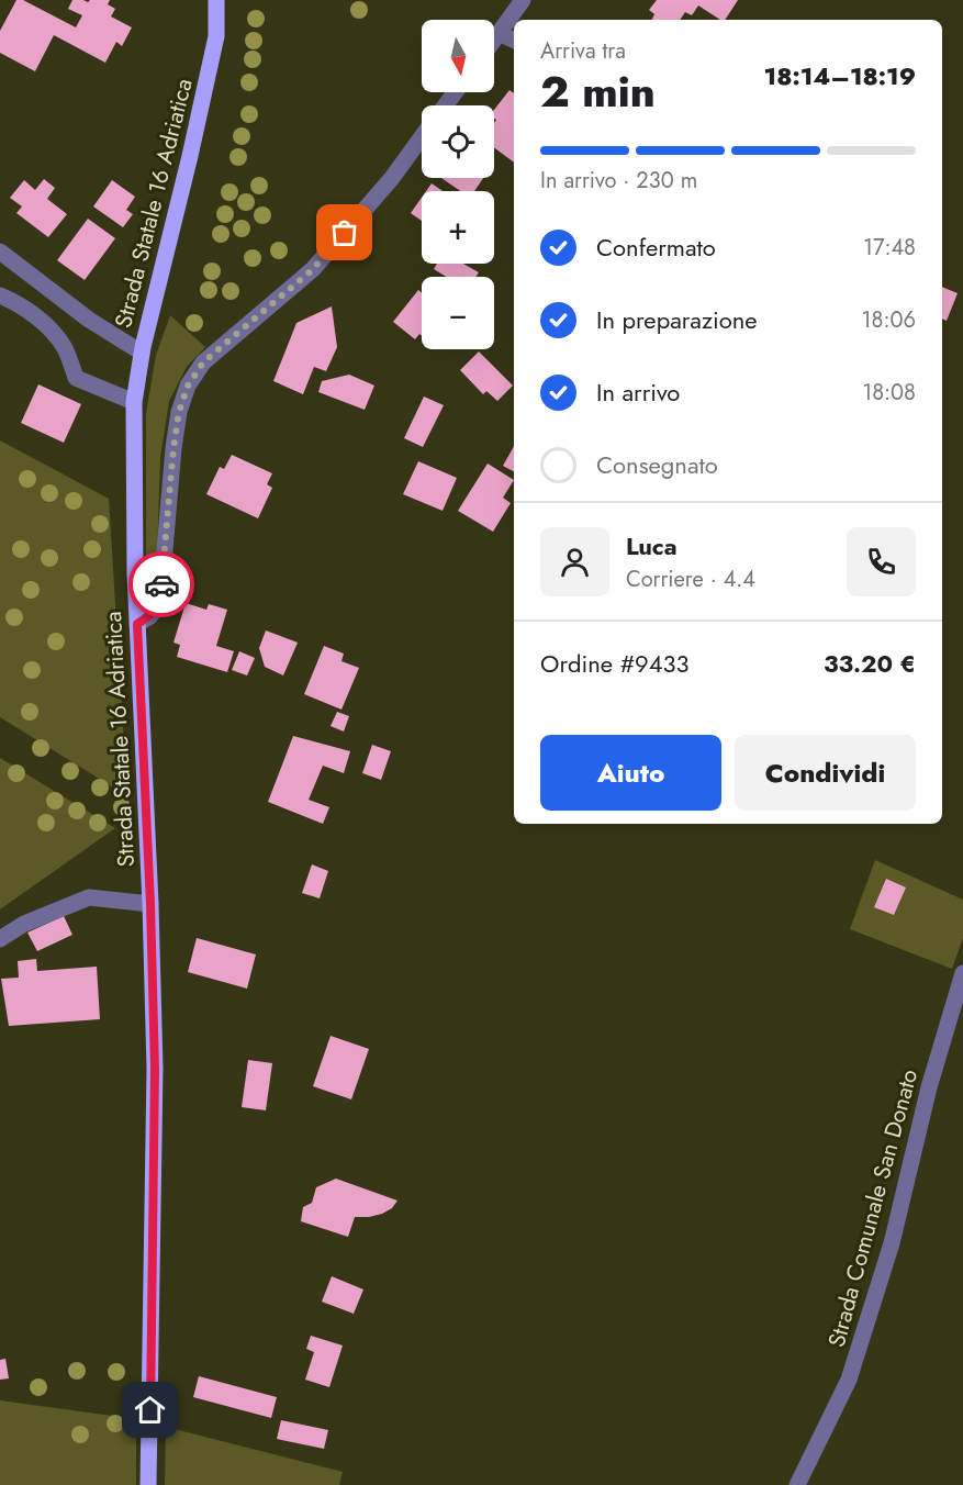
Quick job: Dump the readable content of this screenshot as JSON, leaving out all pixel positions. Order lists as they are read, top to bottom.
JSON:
{
  "streets": {
    "main road": ["Strada Statale 16 Adriatica"],
    "street": ["Strada Comunale San Donato"]
  },
  "north": "bottom",
  "page": {
    "map_buttons": ["+", "−"],
    "heading": ["2 min", "Arriva tra", "18:14–18:19"],
    "panel": [
      "Luca",
      "Corriere · 4.4",
      "Ordine #9433",
      "33.20 €"
    ],
    "bar": "In arrivo · 230 m",
    "list": [
      ["Confermato", "17:48"],
      ["In preparazione", "18:06"],
      ["In arrivo", "18:08"],
      "Consegnato"
    ],
    "buttons": ["Aiuto", "Condividi"]
  }
}
